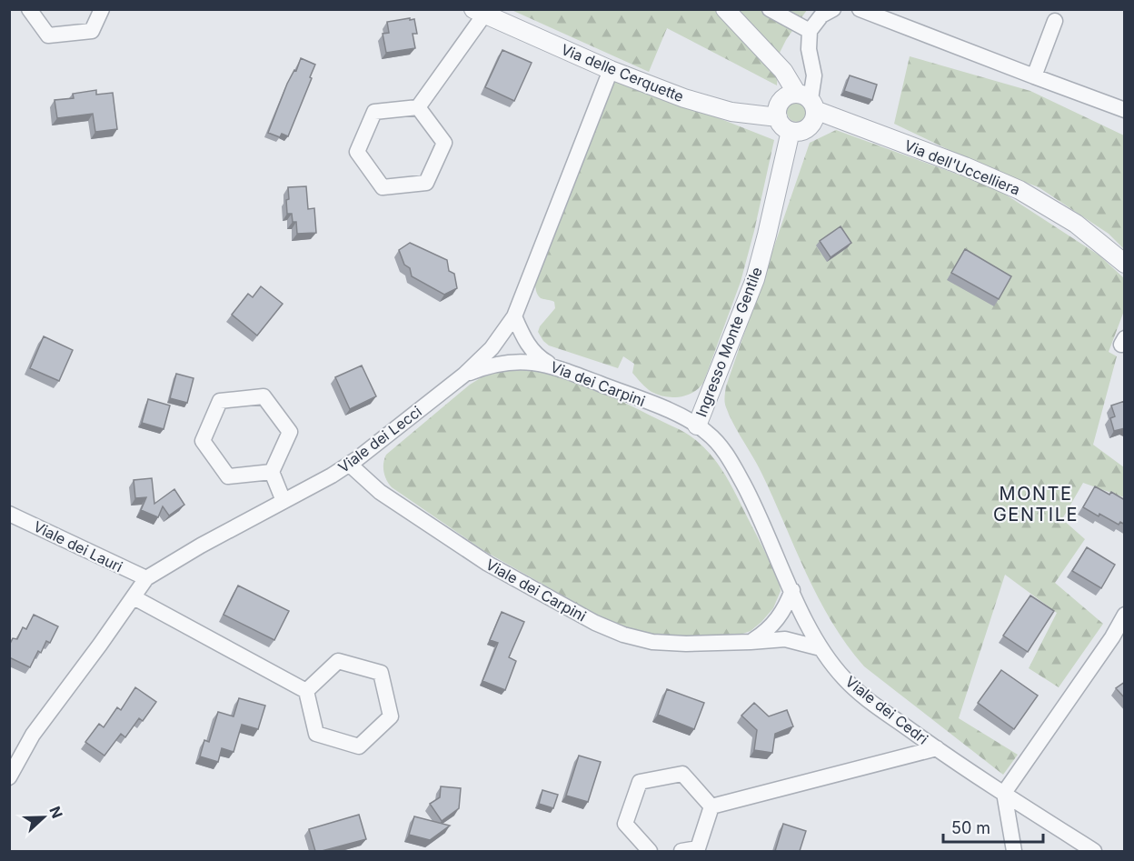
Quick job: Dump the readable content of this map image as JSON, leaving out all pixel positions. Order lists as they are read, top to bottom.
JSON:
{
  "streets": {
    "street": [
      "Via delle Cerquette",
      "Via dell'Uccelliera",
      "Ingresso Monte Gentile",
      "Via dei Carpini",
      "Viale dei Lecci",
      "Viale dei Lauri",
      "Viale dei Carpini",
      "Viale dei Cedri"
    ]
  },
  "crossings": [
    ["Via delle Cerquette", "Via dell'Uccelliera"],
    ["Via delle Cerquette", "Ingresso Monte Gentile"],
    ["Via delle Cerquette", "Viale dei Lecci"],
    ["Via dell'Uccelliera", "Ingresso Monte Gentile"],
    ["Ingresso Monte Gentile", "Via dei Carpini"],
    ["Ingresso Monte Gentile", "Viale dei Cedri"],
    ["Via dei Carpini", "Viale dei Lecci"],
    ["Via dei Carpini", "Viale dei Cedri"],
    ["Viale dei Lecci", "Viale dei Lauri"],
    ["Viale dei Lecci", "Viale dei Carpini"],
    ["Viale dei Carpini", "Viale dei Cedri"]
  ],
  "districts": ["MONTE GENTILE"],
  "scale_bar": "50 m",
  "north": "right"
}
